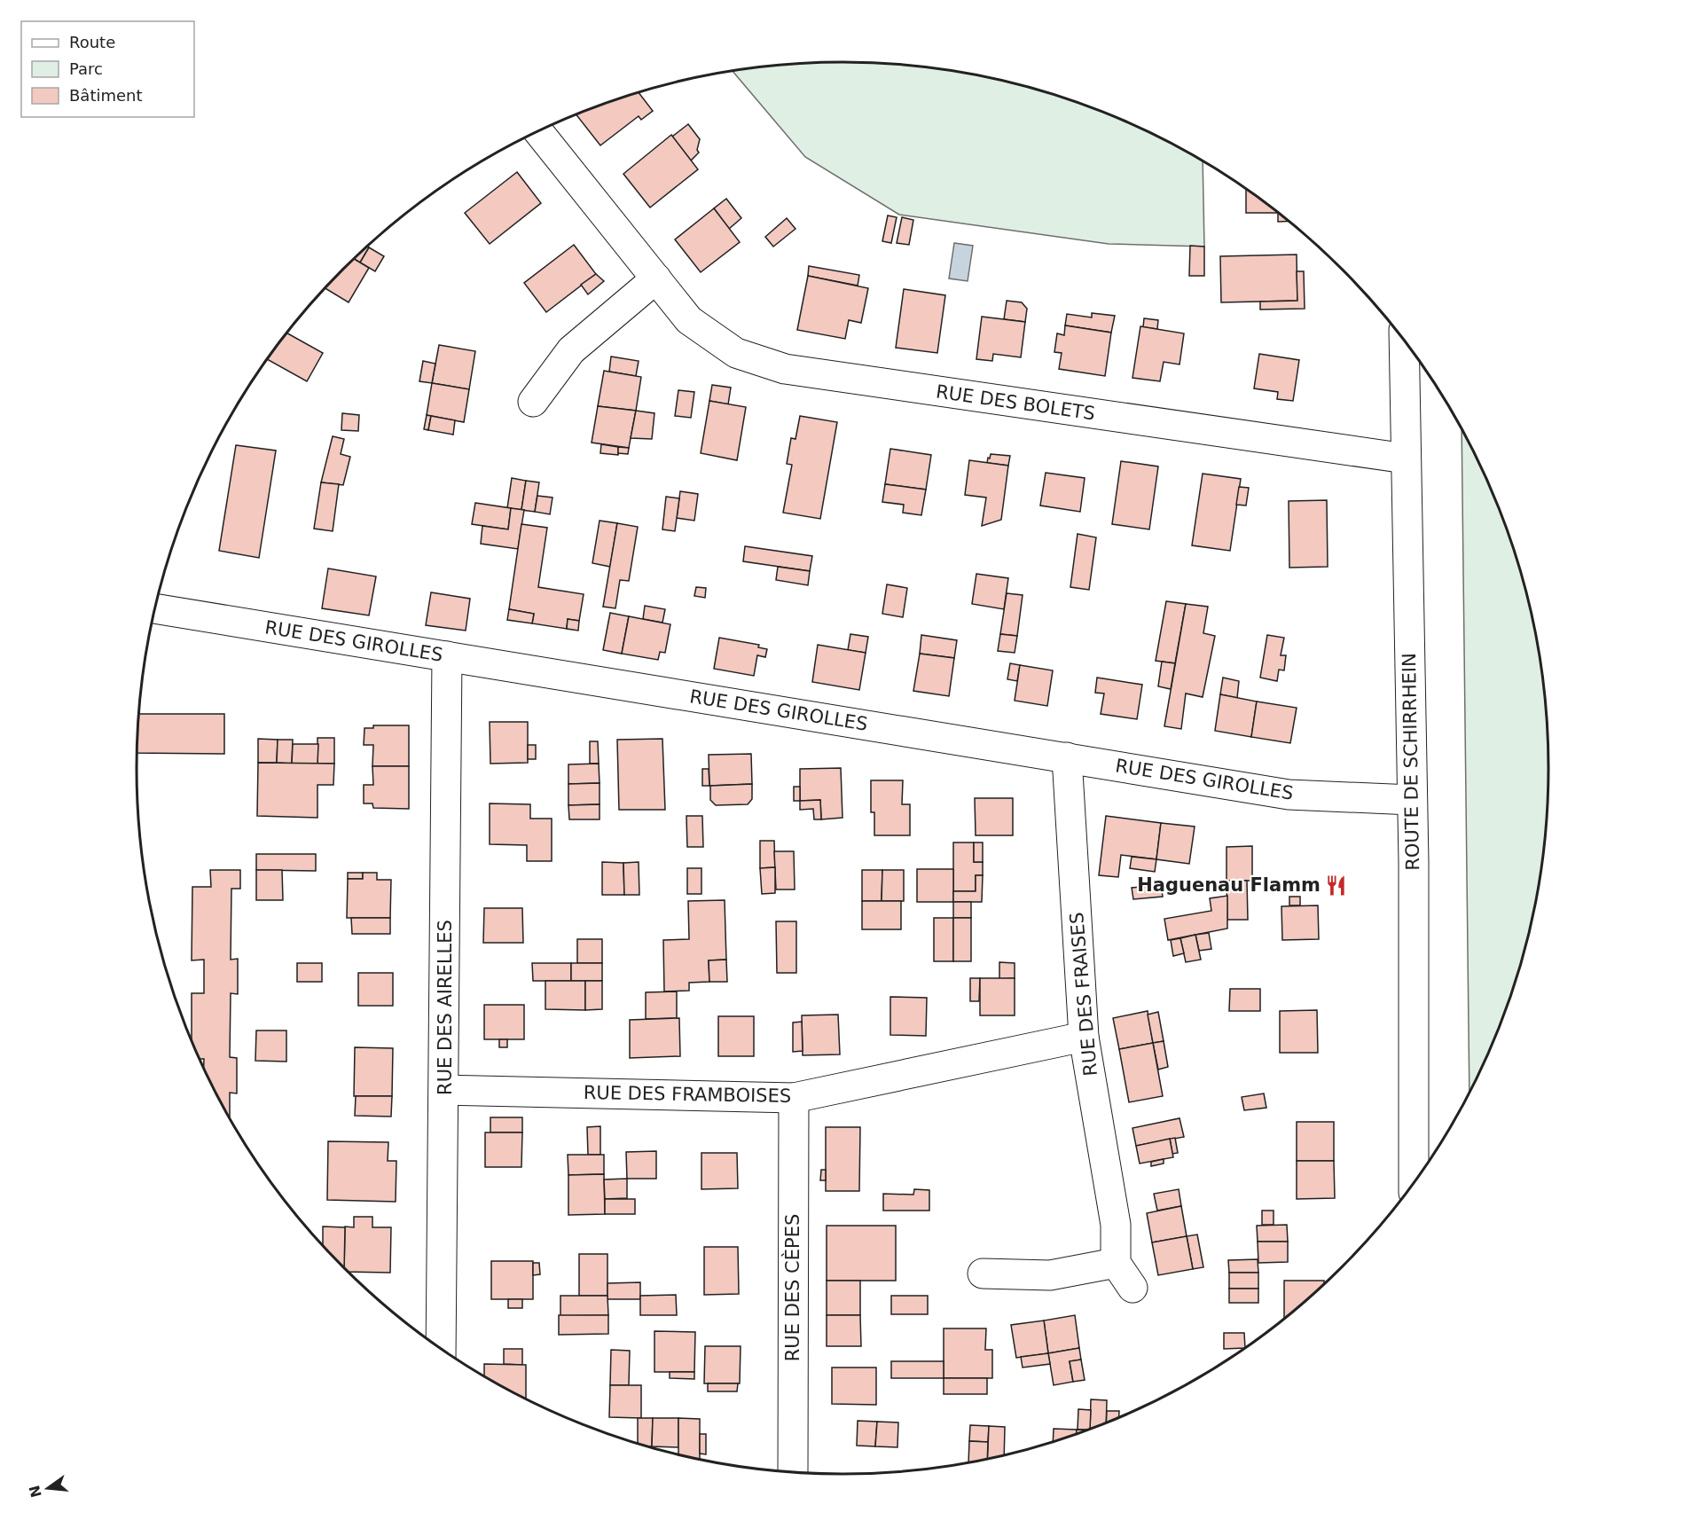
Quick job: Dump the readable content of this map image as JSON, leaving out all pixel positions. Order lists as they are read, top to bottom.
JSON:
{
  "streets": {
    "street": [
      "RUE DES BOLETS",
      "RUE DES GIROLLES",
      "ROUTE DE SCHIRRHEIN",
      "RUE DES FRAISES",
      "RUE DES AIRELLES",
      "RUE DES FRAMBOISES",
      "RUE DES CÈPES"
    ]
  },
  "crossings": [
    ["RUE DES BOLETS", "ROUTE DE SCHIRRHEIN"],
    ["RUE DES GIROLLES", "ROUTE DE SCHIRRHEIN"],
    ["RUE DES GIROLLES", "RUE DES FRAISES"],
    ["RUE DES GIROLLES", "RUE DES AIRELLES"],
    ["RUE DES FRAISES", "RUE DES FRAMBOISES"],
    ["RUE DES AIRELLES", "RUE DES FRAMBOISES"],
    ["RUE DES FRAMBOISES", "RUE DES CÈPES"]
  ],
  "places": {
    "restaurant": ["Haguenau Flamm"]
  },
  "legend": ["Route", "Parc", "Bâtiment"],
  "north": "left"
}
